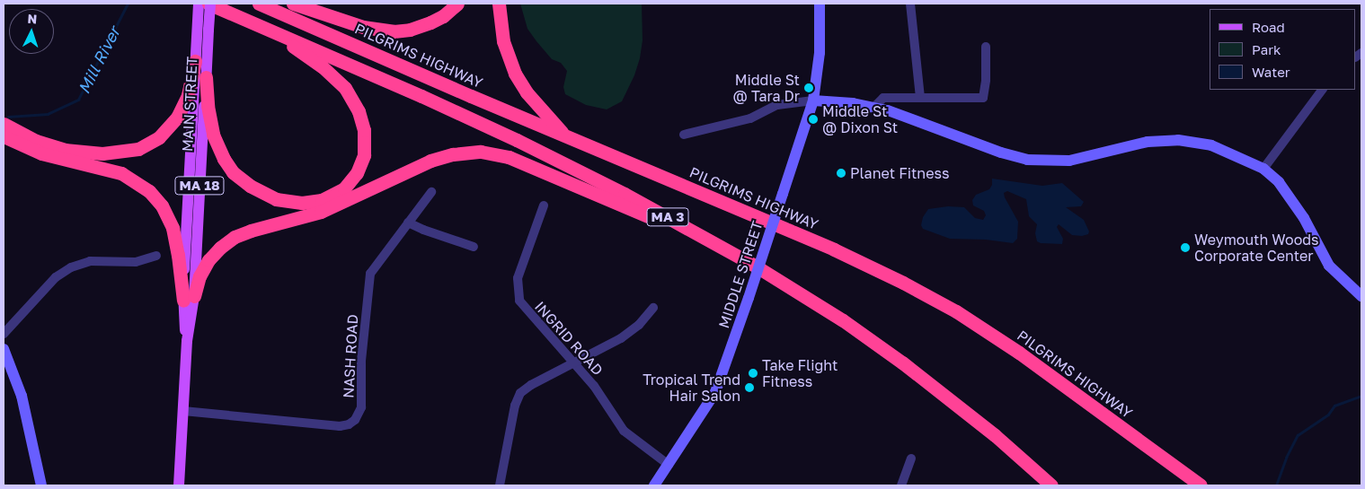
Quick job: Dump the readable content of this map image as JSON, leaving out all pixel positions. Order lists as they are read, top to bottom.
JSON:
{
  "streets": {
    "highway": ["PILGRIMS HIGHWAY", "MA 3"],
    "main road": ["MAIN STREET", "MA 18"],
    "street": ["MIDDLE STREET", "INGRID ROAD", "NASH ROAD"]
  },
  "crossings": [
    ["MAIN STREET", "MA 3"],
    ["MAIN STREET", "NASH ROAD"],
    ["MIDDLE STREET", "INGRID ROAD"]
  ],
  "water": ["Mill River"],
  "places": [
    "Middle St @ Tara Dr",
    "Middle St @ Dixon St",
    "Planet Fitness",
    "Weymouth Woods Corporate Center",
    "Take Flight Fitness",
    "Tropical Trend Hair Salon"
  ],
  "legend": ["Road", "Park", "Water"],
  "north": "top"
}
